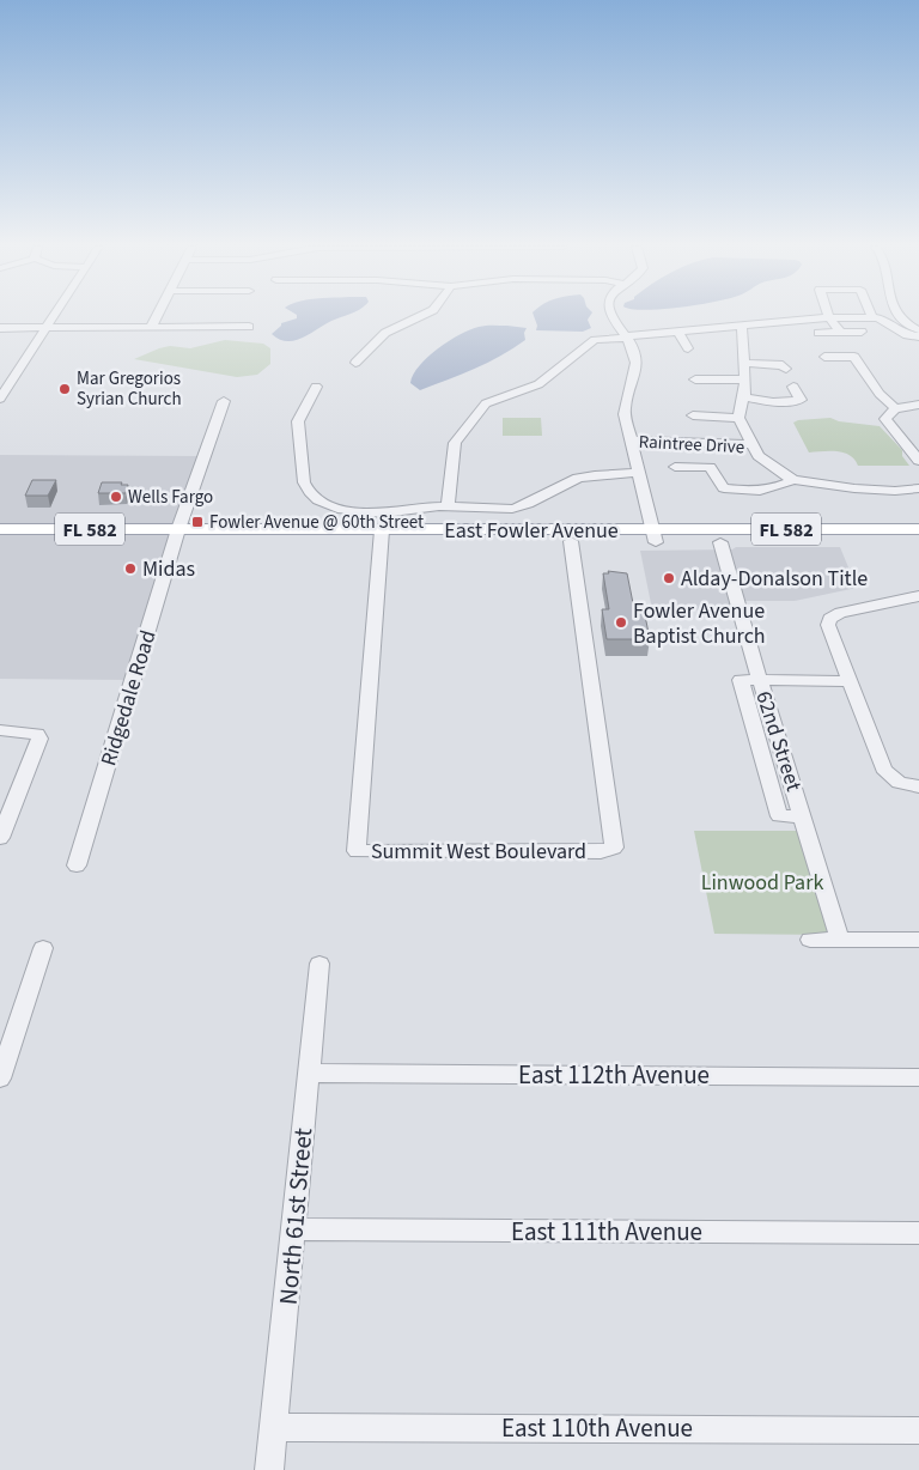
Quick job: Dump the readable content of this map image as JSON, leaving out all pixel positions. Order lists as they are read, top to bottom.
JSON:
{
  "streets": {
    "main road": ["FL 582", "East Fowler Avenue"],
    "street": [
      "Raintree Drive",
      "Ridgedale Road",
      "62nd Street",
      "Summit West Boulevard",
      "East 112th Avenue",
      "North 61st Street",
      "East 111th Avenue",
      "East 110th Avenue"
    ]
  },
  "crossings": [
    ["East Fowler Avenue", "Ridgedale Road"],
    ["East Fowler Avenue", "62nd Street"],
    ["East Fowler Avenue", "Summit West Boulevard"],
    ["East 112th Avenue", "North 61st Street"],
    ["North 61st Street", "East 111th Avenue"],
    ["North 61st Street", "East 110th Avenue"]
  ],
  "parks": ["Linwood Park"],
  "places": {
    "other": [
      "Mar Gregorios Syrian Church",
      "Wells Fargo",
      "Midas",
      "Alday-Donalson Title",
      "Fowler Avenue Baptist Church"
    ],
    "transit": ["Fowler Avenue @ 60th Street"]
  }
}
